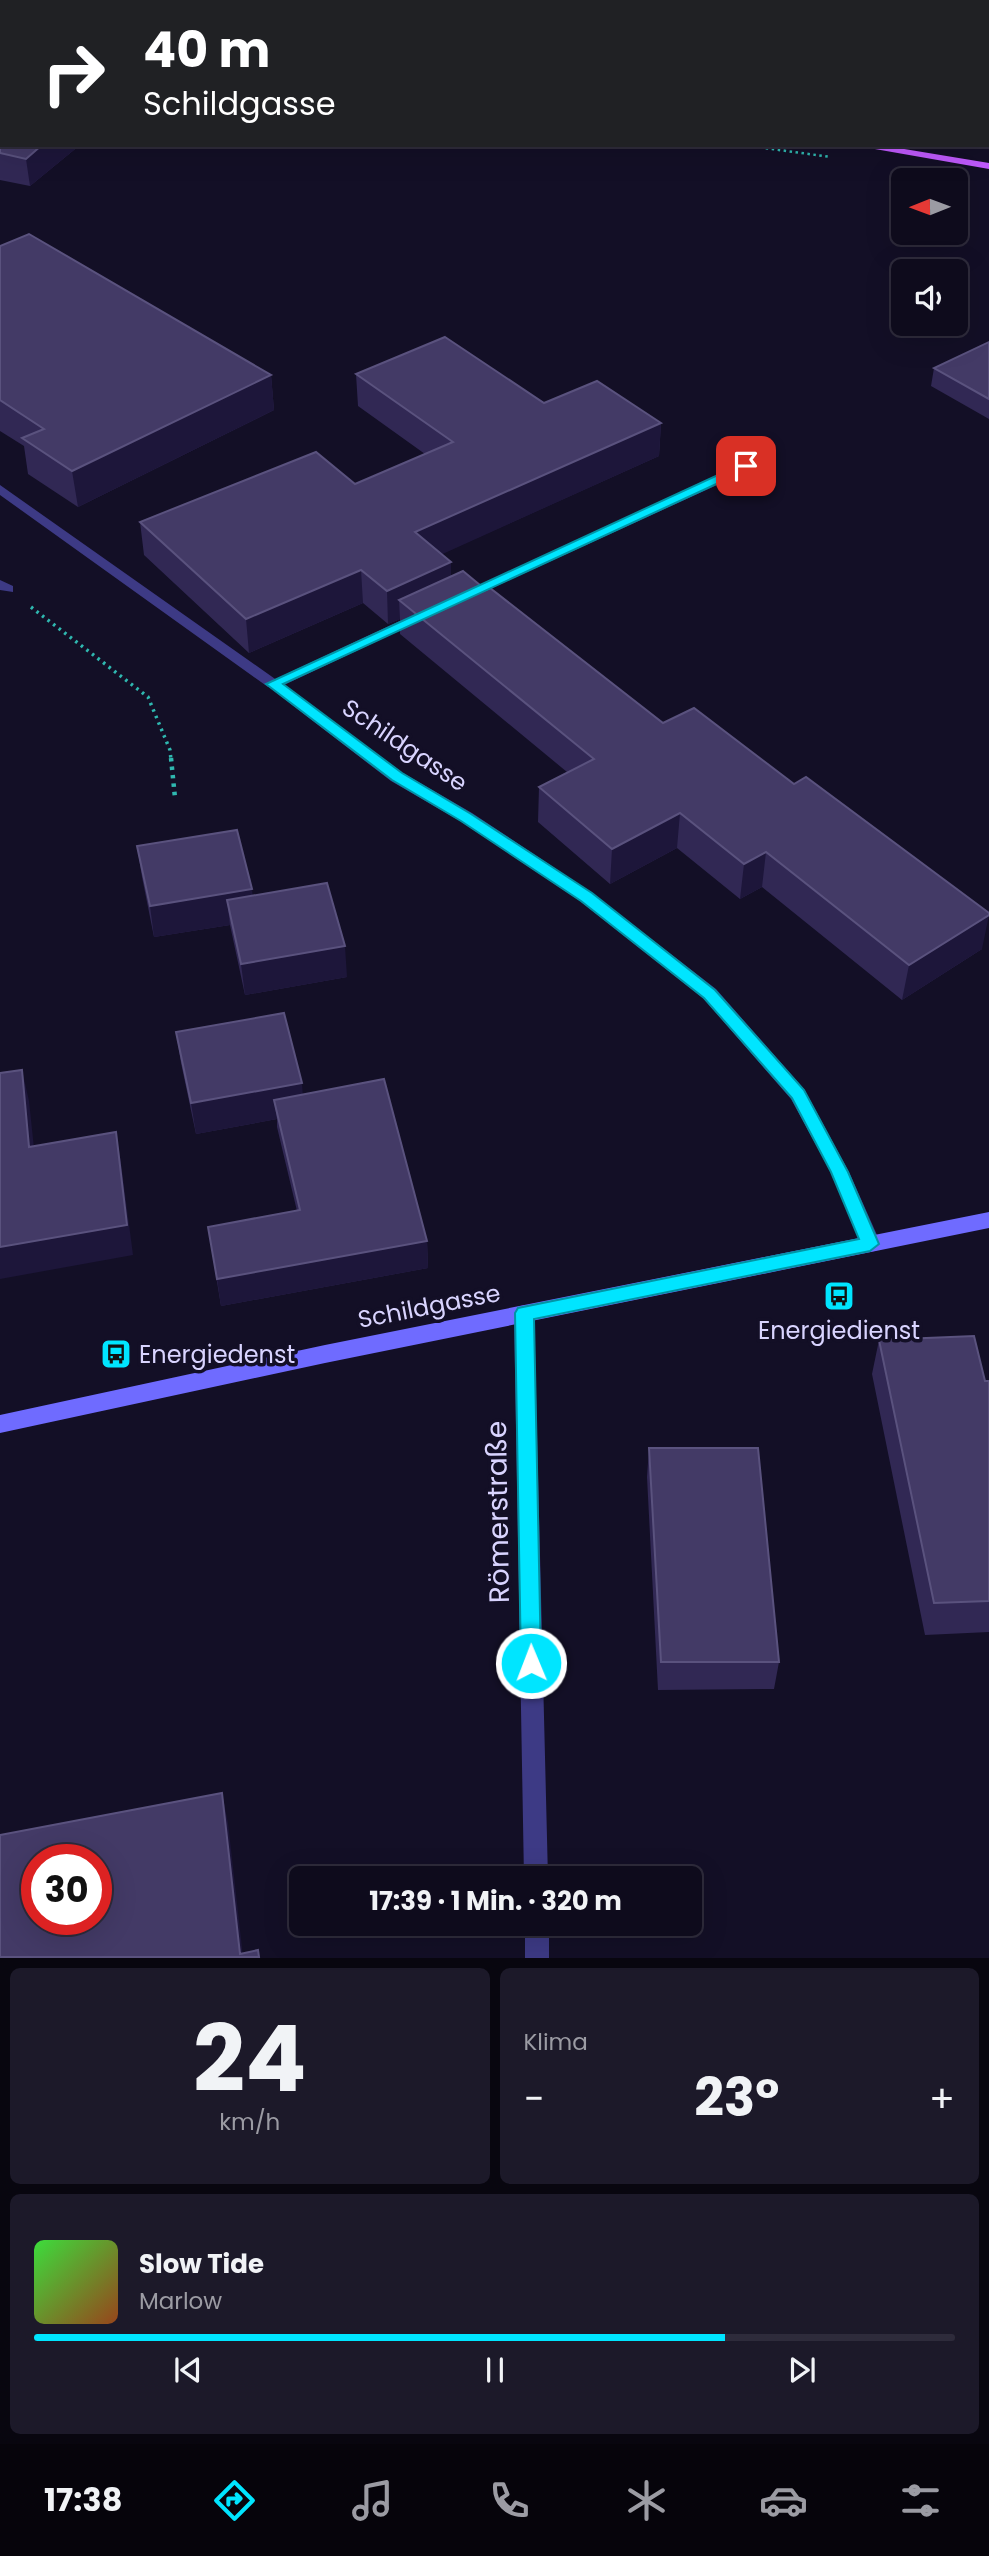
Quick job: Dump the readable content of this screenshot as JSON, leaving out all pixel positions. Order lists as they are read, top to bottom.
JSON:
{
  "streets": {
    "street": ["Schildgasse", "Römerstraße"]
  },
  "crossings": [
    ["Schildgasse", "Römerstraße"]
  ],
  "places": {
    "bus stop": ["Energiedienst", "Energiedenst"]
  },
  "north": "left",
  "page": {
    "turn": ["40 m", "Schildgasse"],
    "limit": "30",
    "trip": "17:39 · 1 Min. · 320 m",
    "tile": [
      ["24", "km/h"],
      "Klima"
    ],
    "heat": ["−", "23°", "+"],
    "song": ["Slow Tide", "Marlow"],
    "tabs": "17:38"
  }
}
